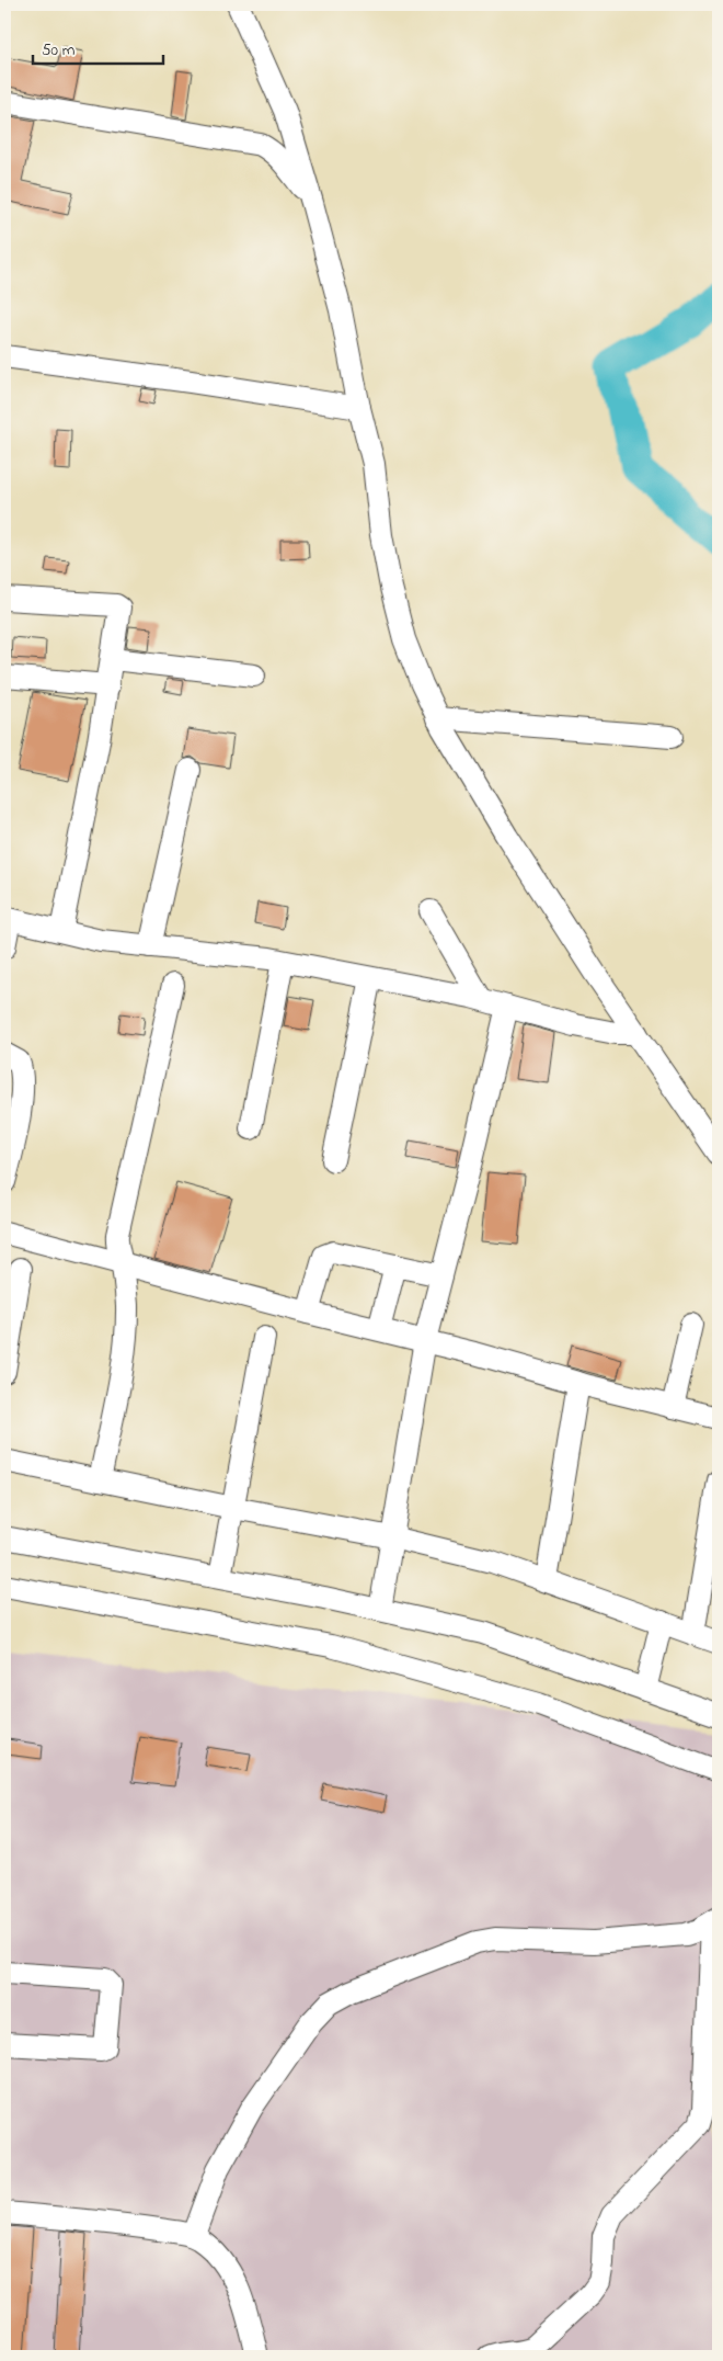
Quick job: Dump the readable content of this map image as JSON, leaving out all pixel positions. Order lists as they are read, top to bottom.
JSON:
{
  "scale_bar": "50 m"
}
